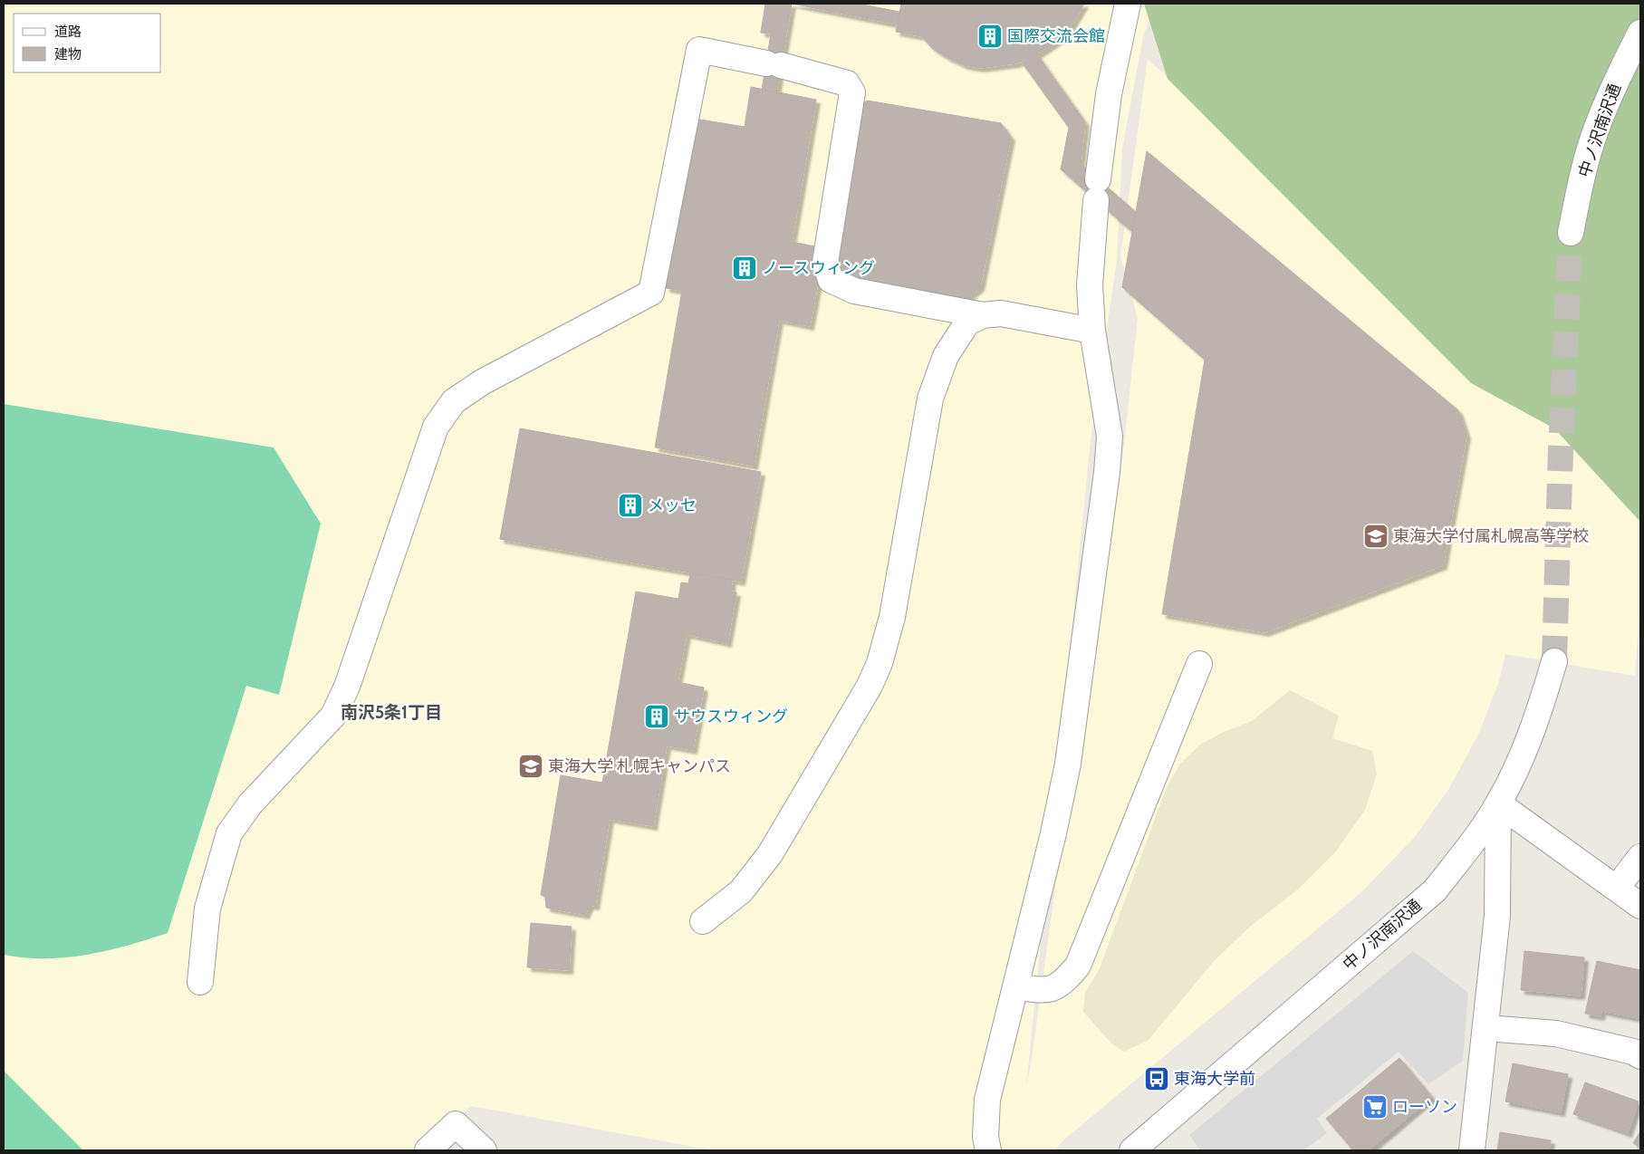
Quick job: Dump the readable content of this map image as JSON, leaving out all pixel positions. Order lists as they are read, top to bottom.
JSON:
{
  "streets": {
    "street": ["中ノ沢南沢通"]
  },
  "districts": ["南沢5条1丁目"],
  "places": {
    "building": [
      "国際交流会館",
      "ノースウィング",
      "メッセ",
      "サウスウィング"
    ],
    "school or university": ["東海大学付属札幌高等学校", "東海大学 札幌キャンパス"],
    "bus stop": ["東海大学前"],
    "supermarket": ["ローソン"]
  },
  "legend": ["道路", "建物"]
}
